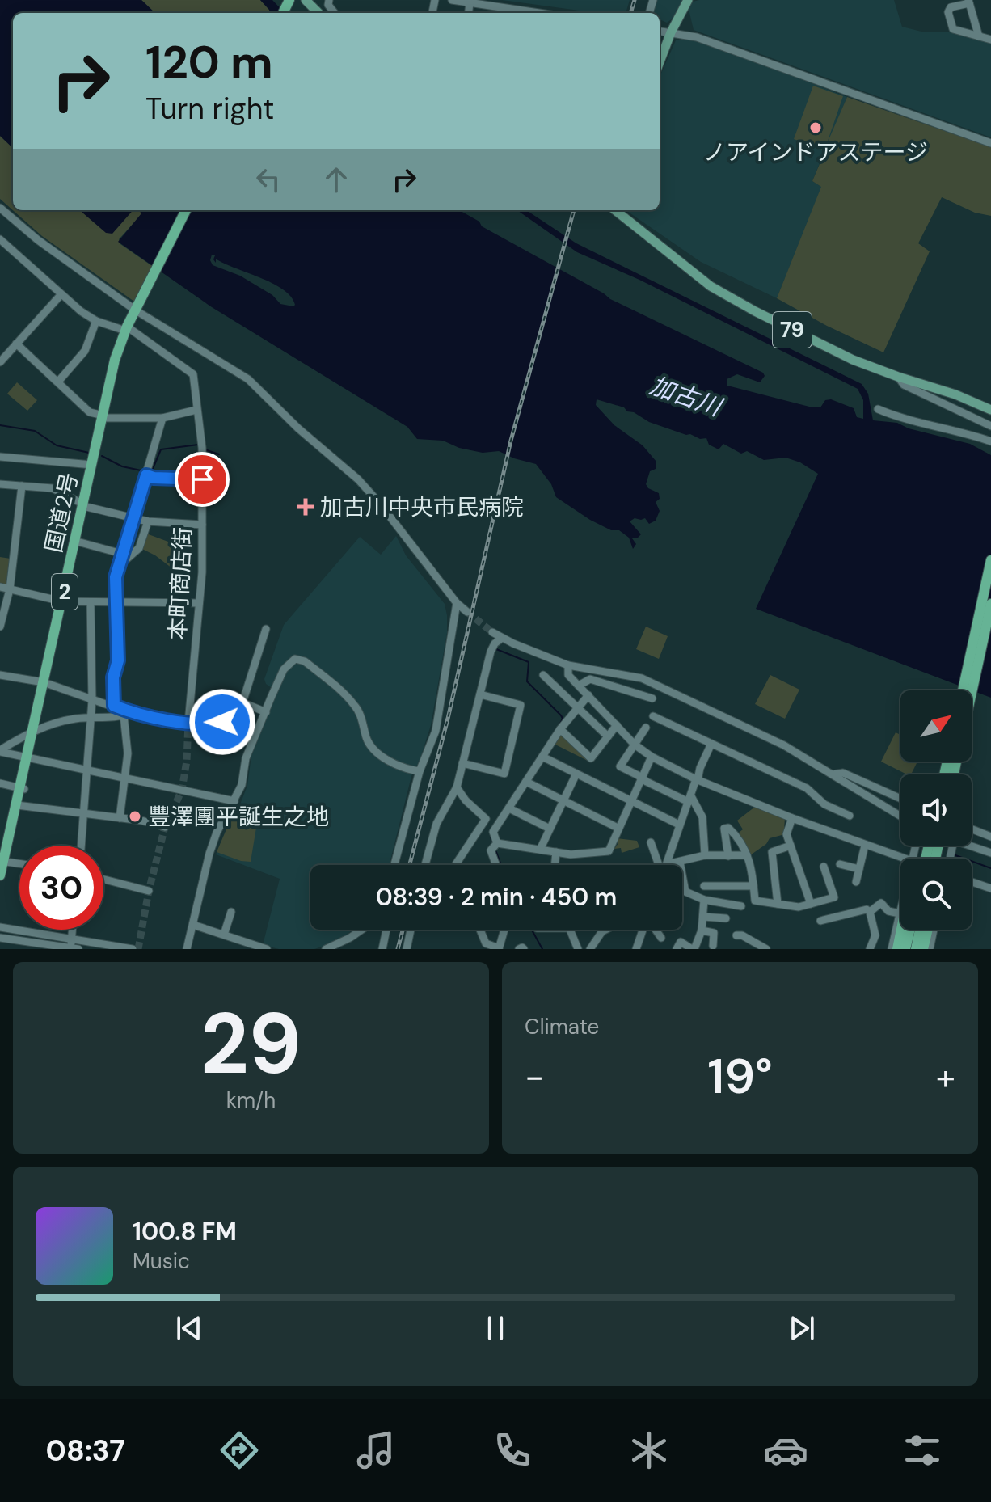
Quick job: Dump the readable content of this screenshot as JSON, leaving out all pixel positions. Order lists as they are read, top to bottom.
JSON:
{
  "streets": {
    "highway": ["国道2号", "2"],
    "main road": ["79"],
    "street": ["本町商店街"]
  },
  "crossings": [
    ["国道2号", "本町商店街"]
  ],
  "water": ["加古川"],
  "places": {
    "other": ["ノアインドアステージ", "豐澤團平誕生之地"],
    "health": ["加古川中央市民病院"]
  },
  "north": "top right",
  "page": {
    "turn": ["120 m", "Turn right"],
    "limit": "30",
    "trip": "08:39 · 2 min · 450 m",
    "tile": [
      ["29", "km/h"],
      "Climate"
    ],
    "heat": ["−", "19°", "+"],
    "song": ["100.8 FM", "Music"],
    "tabs": "08:37"
  }
}
